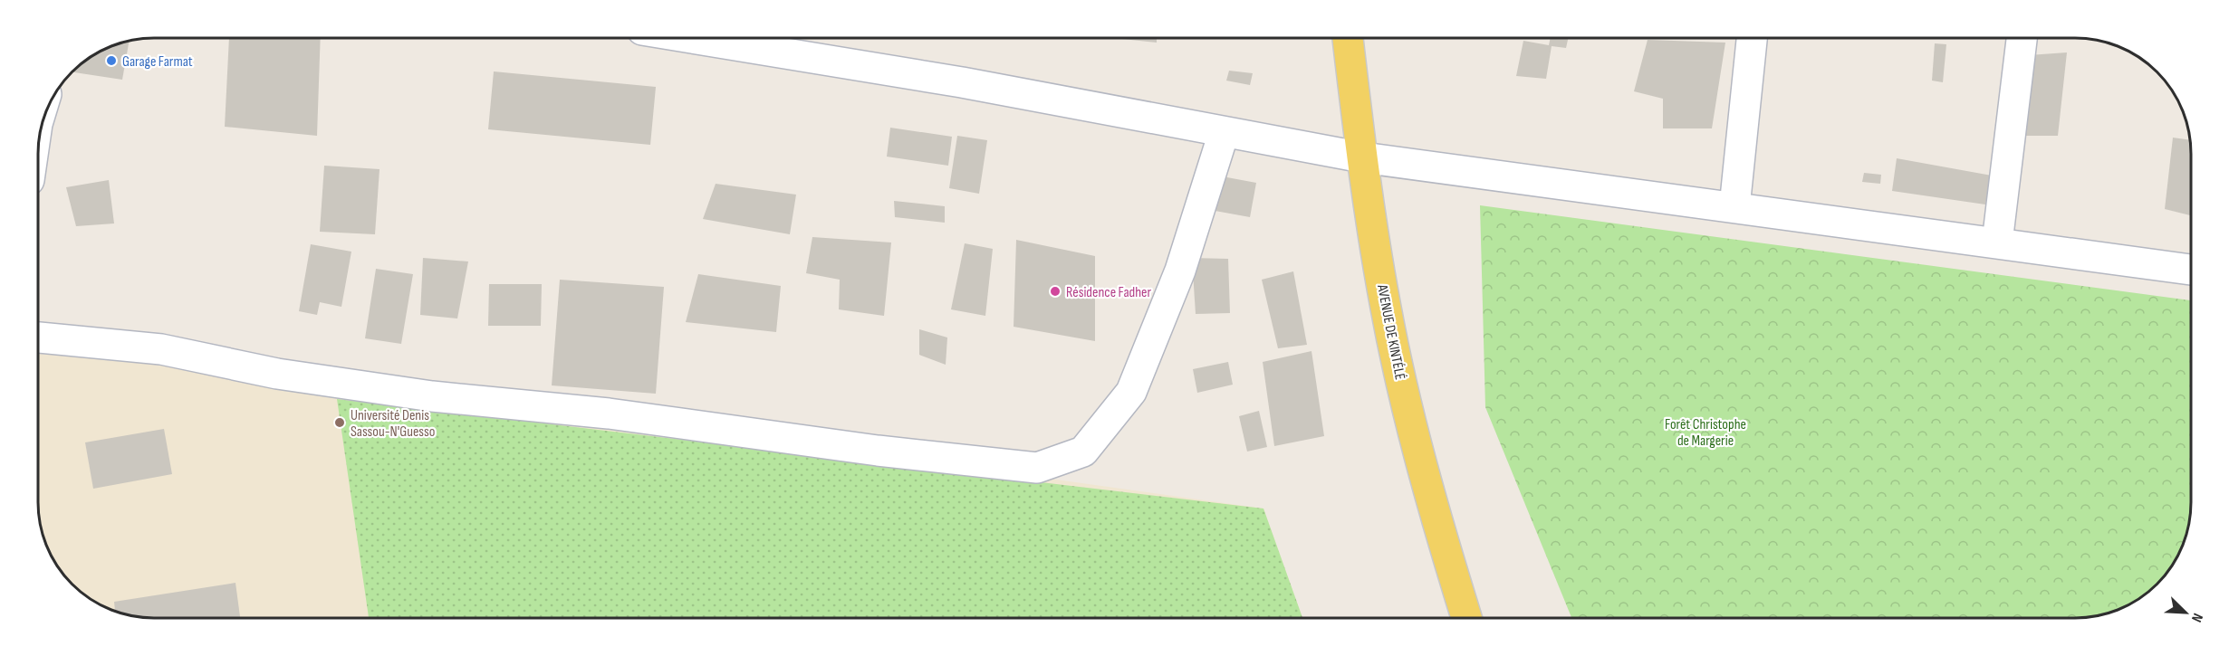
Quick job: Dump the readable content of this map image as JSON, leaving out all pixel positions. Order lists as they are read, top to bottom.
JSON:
{
  "streets": {
    "main road": ["AVENUE DE KINTÉLÉ"]
  },
  "parks": ["Forêt Christophe de Margerie"],
  "places": ["Garage Farmat", "Résidence Fadher", "Université Denis Sassou-N'Guesso"],
  "north": "bottom right"
}
